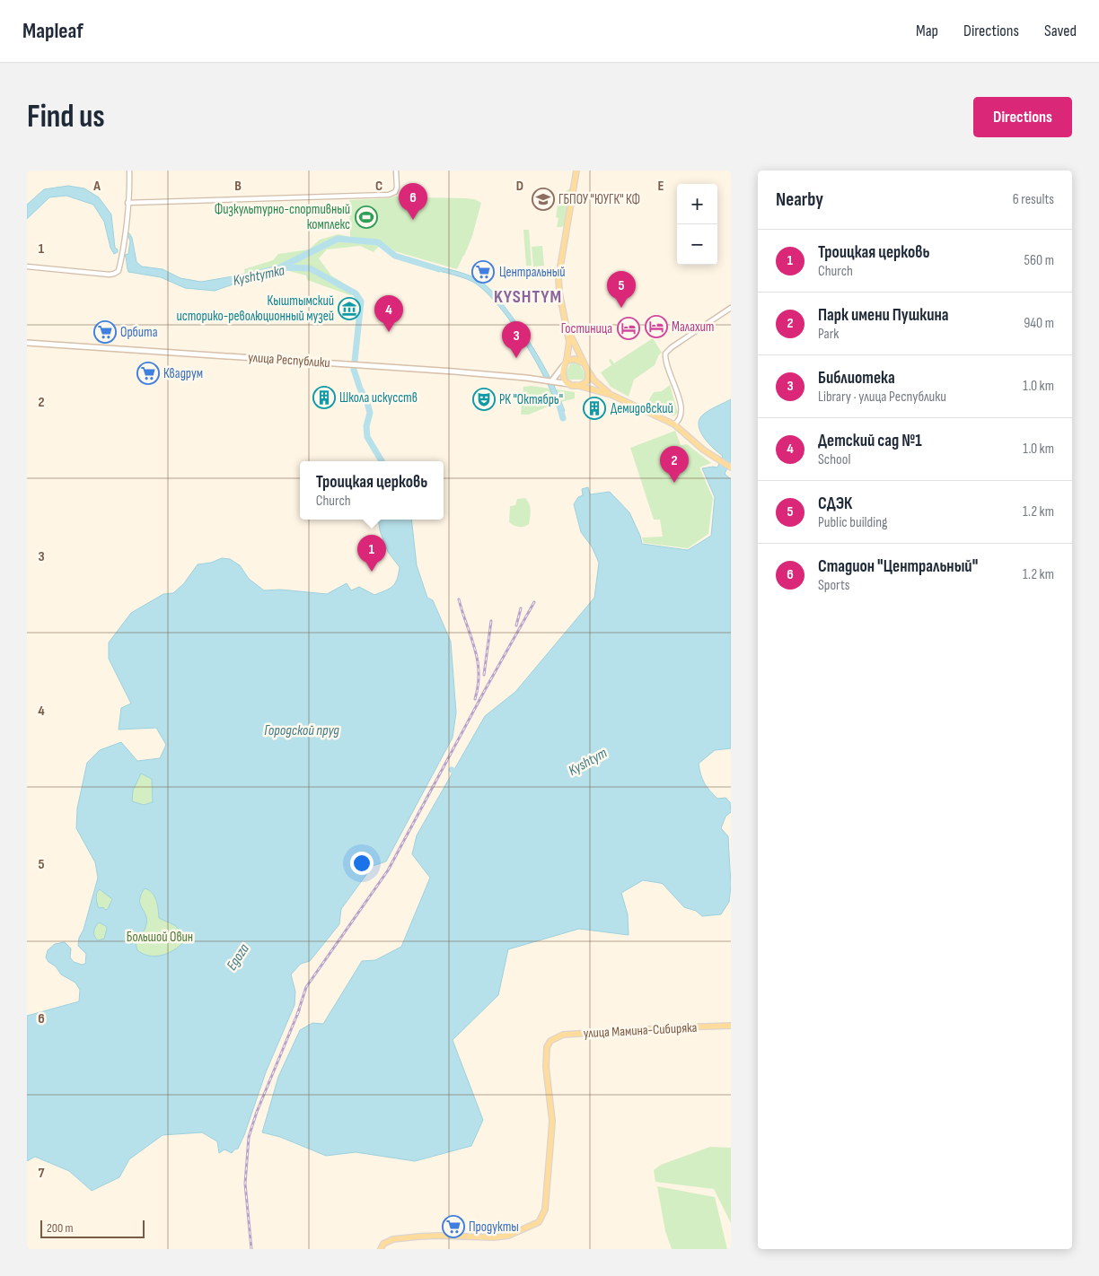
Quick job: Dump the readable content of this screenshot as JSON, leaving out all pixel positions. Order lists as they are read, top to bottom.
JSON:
{
  "streets": {
    "main road": ["улица Республики", "улица Мамина-Сибиряка"]
  },
  "districts": ["KYSHTYM"],
  "water": [
    "Kyshtymka",
    "Городской пруд",
    "Kyshtym",
    "Egoza"
  ],
  "parks": ["Большой Овин"],
  "places": {
    "school or university": ["ГБПОУ \"ЮУГК\" КФ"],
    "sports": ["Физкультурно-спортивный комплекс"],
    "supermarket": [
      "Центральный",
      "Орбита",
      "Квадрум",
      "Продукты"
    ],
    "museum": ["Кыштымский историко-революционный музей"],
    "hotel": ["Малахит", "Гостиница"],
    "building": ["Школа искусств", "Демидовский"],
    "theatre": ["РК \"Октябрь\""]
  },
  "scale_bar": "200 m",
  "page": {
    "header": "Mapleaf",
    "nav": ["Map", "Directions", "Saved"],
    "buttons": "Directions",
    "title": "Find us",
    "heading": ["Nearby", "6 results"],
    "pins": [
      "6",
      "5",
      "4",
      "3",
      "2",
      "1"
    ],
    "map_buttons": ["+", "−"],
    "list": [
      {
        "mark": "1",
        "name": "Троицкая церковь",
        "note": "Church",
        "value": "560 m"
      },
      {
        "mark": "2",
        "name": "Парк имени Пушкина",
        "note": "Park",
        "value": "940 m"
      },
      {
        "mark": "3",
        "name": "Библиотека",
        "note": "Library · улица Республики",
        "value": "1.0 km"
      },
      {
        "mark": "4",
        "name": "Детский сад №1",
        "note": "School",
        "value": "1.0 km"
      },
      {
        "mark": "5",
        "name": "СДЭК",
        "note": "Public building",
        "value": "1.2 km"
      },
      {
        "mark": "6",
        "name": "Стадион \"Центральный\"",
        "note": "Sports",
        "value": "1.2 km"
      }
    ],
    "popup": ["Троицкая церковь", "Church"],
    "scale": "200 m"
  },
  "grid": {
    "columns": [
      "A",
      "B",
      "C",
      "D",
      "E"
    ],
    "rows": [
      "1",
      "2",
      "3",
      "4",
      "5",
      "6",
      "7"
    ]
  }
}
